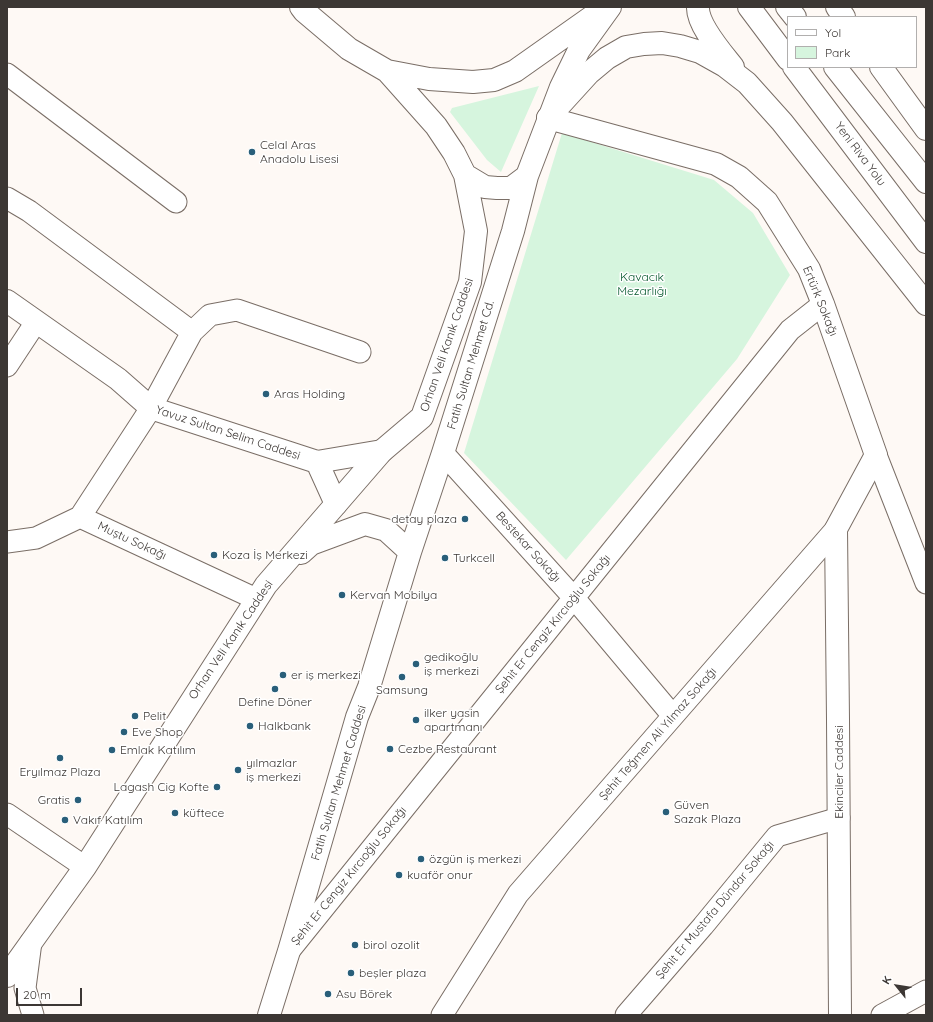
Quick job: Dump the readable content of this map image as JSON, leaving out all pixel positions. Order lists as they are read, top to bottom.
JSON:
{
  "streets": {
    "main road": [
      "Yeni Riva Yolu",
      "Ertürk Sokağı",
      "Orhan Veli Kanık Caddesi",
      "Fatih Sultan Mehmet Cd.",
      "Yavuz Sultan Selim Caddesi",
      "Şehit Teğmen Ali Yılmaz Sokağı",
      "Ekinciler Caddesi",
      "Fatih Sultan Mehmet Caddesi"
    ],
    "street": [
      "Muştu Sokağı",
      "Bestekar Sokağı",
      "Şehit Er Cengiz Kırcıoğlu Sokağı",
      "Şehit Er Mustafa Dündar Sokağı"
    ]
  },
  "crossings": [
    ["Ertürk Sokağı", "Fatih Sultan Mehmet Cd."],
    ["Ertürk Sokağı", "Şehit Er Cengiz Kırcıoğlu Sokağı"],
    ["Ertürk Sokağı", "Şehit Teğmen Ali Yılmaz Sokağı"],
    ["Orhan Veli Kanık Caddesi", "Muştu Sokağı"],
    ["Fatih Sultan Mehmet Cd.", "Bestekar Sokağı"],
    ["Fatih Sultan Mehmet Cd.", "Fatih Sultan Mehmet Caddesi"],
    ["Bestekar Sokağı", "Şehit Er Cengiz Kırcıoğlu Sokağı"],
    ["Bestekar Sokağı", "Şehit Teğmen Ali Yılmaz Sokağı"],
    ["Şehit Er Cengiz Kırcıoğlu Sokağı", "Fatih Sultan Mehmet Caddesi"],
    ["Şehit Teğmen Ali Yılmaz Sokağı", "Ekinciler Caddesi"],
    ["Ekinciler Caddesi", "Şehit Er Mustafa Dündar Sokağı"]
  ],
  "parks": ["Kavacık Mezarlığı"],
  "places": [
    "Celal Aras Anadolu Lisesi",
    "Aras Holding",
    "detay plaza",
    "Koza İş Merkezi",
    "Turkcell",
    "Kervan Mobilya",
    "gedikoğlu iş merkezi",
    "er iş merkezi",
    "Samsung",
    "Define Döner",
    "Pelit",
    "ilker yasin apartmanı",
    "Halkbank",
    "Eve Shop",
    "Cezbe Restaurant",
    "Emlak Katılım",
    "Eryılmaz Plaza",
    "yılmazlar iş merkezi",
    "Lagash Cig Kofte",
    "Gratis",
    "Güven Sazak Plaza",
    "küftece",
    "Vakıf Katılım",
    "özgün iş merkezi",
    "kuaför onur",
    "birol ozolit",
    "beşler plaza",
    "Asu Börek"
  ],
  "legend": ["Yol", "Park"],
  "scale_bar": "20 m",
  "north": "top left"
}
